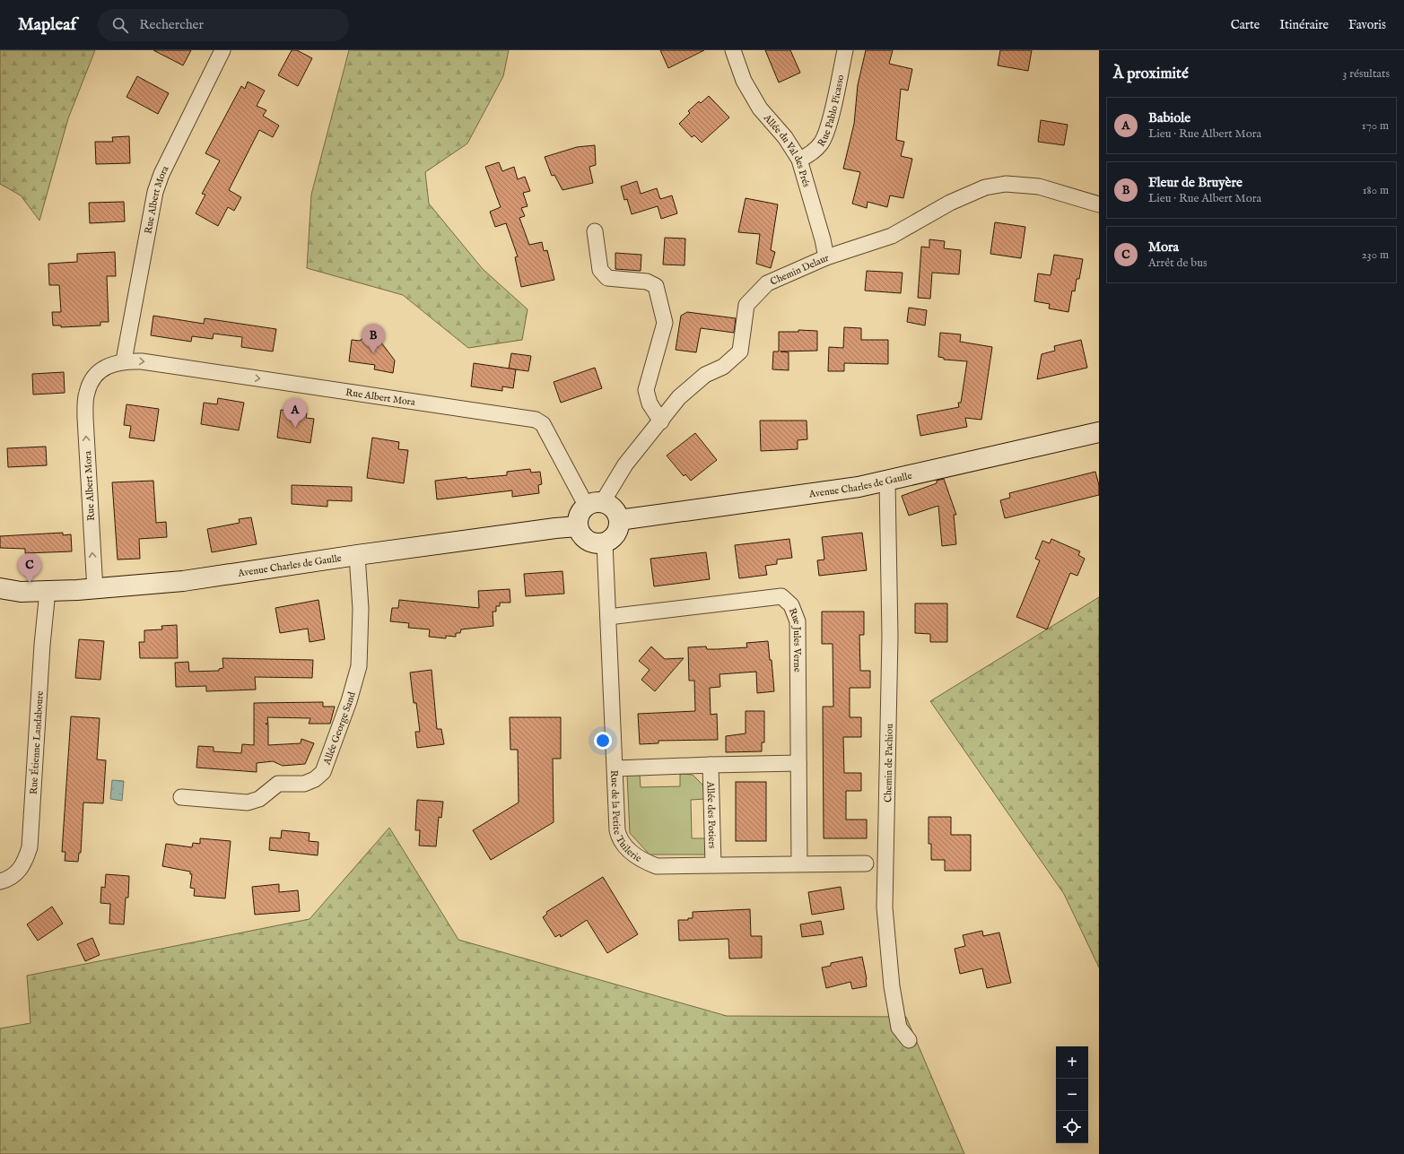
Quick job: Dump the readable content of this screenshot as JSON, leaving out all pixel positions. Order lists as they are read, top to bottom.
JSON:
{
  "streets": {
    "street": [
      "Rue Pablo Picasso",
      "Allée du Val des Prés",
      "Rue Albert Mora",
      "Chemin Delaur",
      "Avenue Charles de Gaulle",
      "Rue Jules Verne",
      "Allée George Sand",
      "Rue Étienne Landaboure",
      "Chemin de Pachiou",
      "Rue de la Petite Tuilerie",
      "Allée des Potiers"
    ]
  },
  "crossings": [
    ["Rue Pablo Picasso", "Allée du Val des Prés"],
    ["Allée du Val des Prés", "Chemin Delaur"],
    ["Rue Albert Mora", "Chemin Delaur"],
    ["Rue Albert Mora", "Avenue Charles de Gaulle"],
    ["Rue Albert Mora", "Rue de la Petite Tuilerie"],
    ["Chemin Delaur", "Avenue Charles de Gaulle"],
    ["Chemin Delaur", "Rue de la Petite Tuilerie"],
    ["Avenue Charles de Gaulle", "Allée George Sand"],
    ["Avenue Charles de Gaulle", "Rue Étienne Landaboure"],
    ["Avenue Charles de Gaulle", "Chemin de Pachiou"],
    ["Avenue Charles de Gaulle", "Rue de la Petite Tuilerie"],
    ["Rue Jules Verne", "Rue de la Petite Tuilerie"],
    ["Rue de la Petite Tuilerie", "Allée des Potiers"]
  ],
  "page": {
    "header": "Mapleaf",
    "search": "Rechercher",
    "nav": ["Carte", "Itinéraire", "Favoris"],
    "heading": ["À proximité", "3 résultats"],
    "list": [
      {
        "mark": "A",
        "name": "Babiole",
        "note": "Lieu · Rue Albert Mora",
        "value": "170 m"
      },
      {
        "mark": "B",
        "name": "Fleur de Bruyère",
        "note": "Lieu · Rue Albert Mora",
        "value": "180 m"
      },
      {
        "mark": "C",
        "name": "Mora",
        "note": "Arrêt de bus",
        "value": "230 m"
      }
    ],
    "pins": ["B", "A", "C"],
    "map_buttons": ["+", "−"]
  }
}
